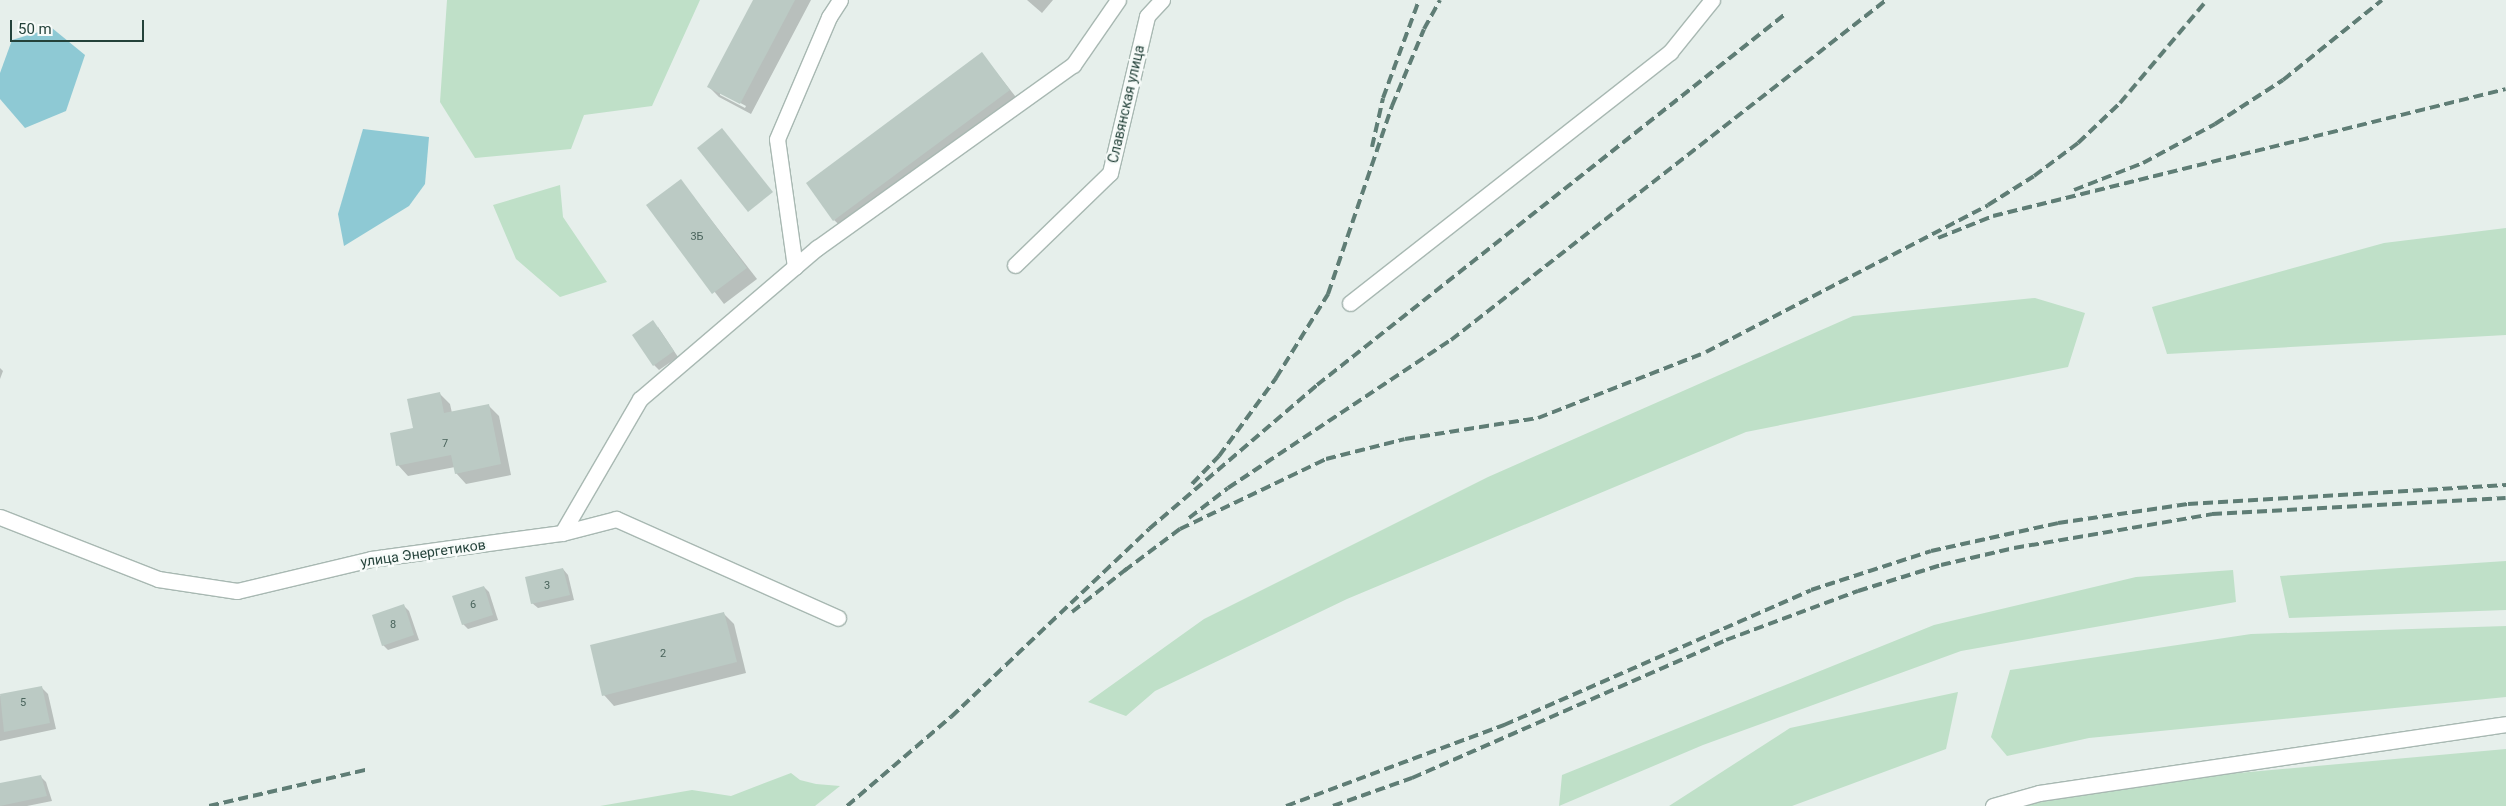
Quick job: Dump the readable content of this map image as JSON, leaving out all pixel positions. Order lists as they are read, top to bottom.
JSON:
{
  "streets": {
    "street": ["Славянская улица", "улица Энергетиков"]
  },
  "house_numbers": [
    "3Б",
    "7",
    "3",
    "6",
    "8",
    "2",
    "5"
  ],
  "scale_bar": "50 m"
}
